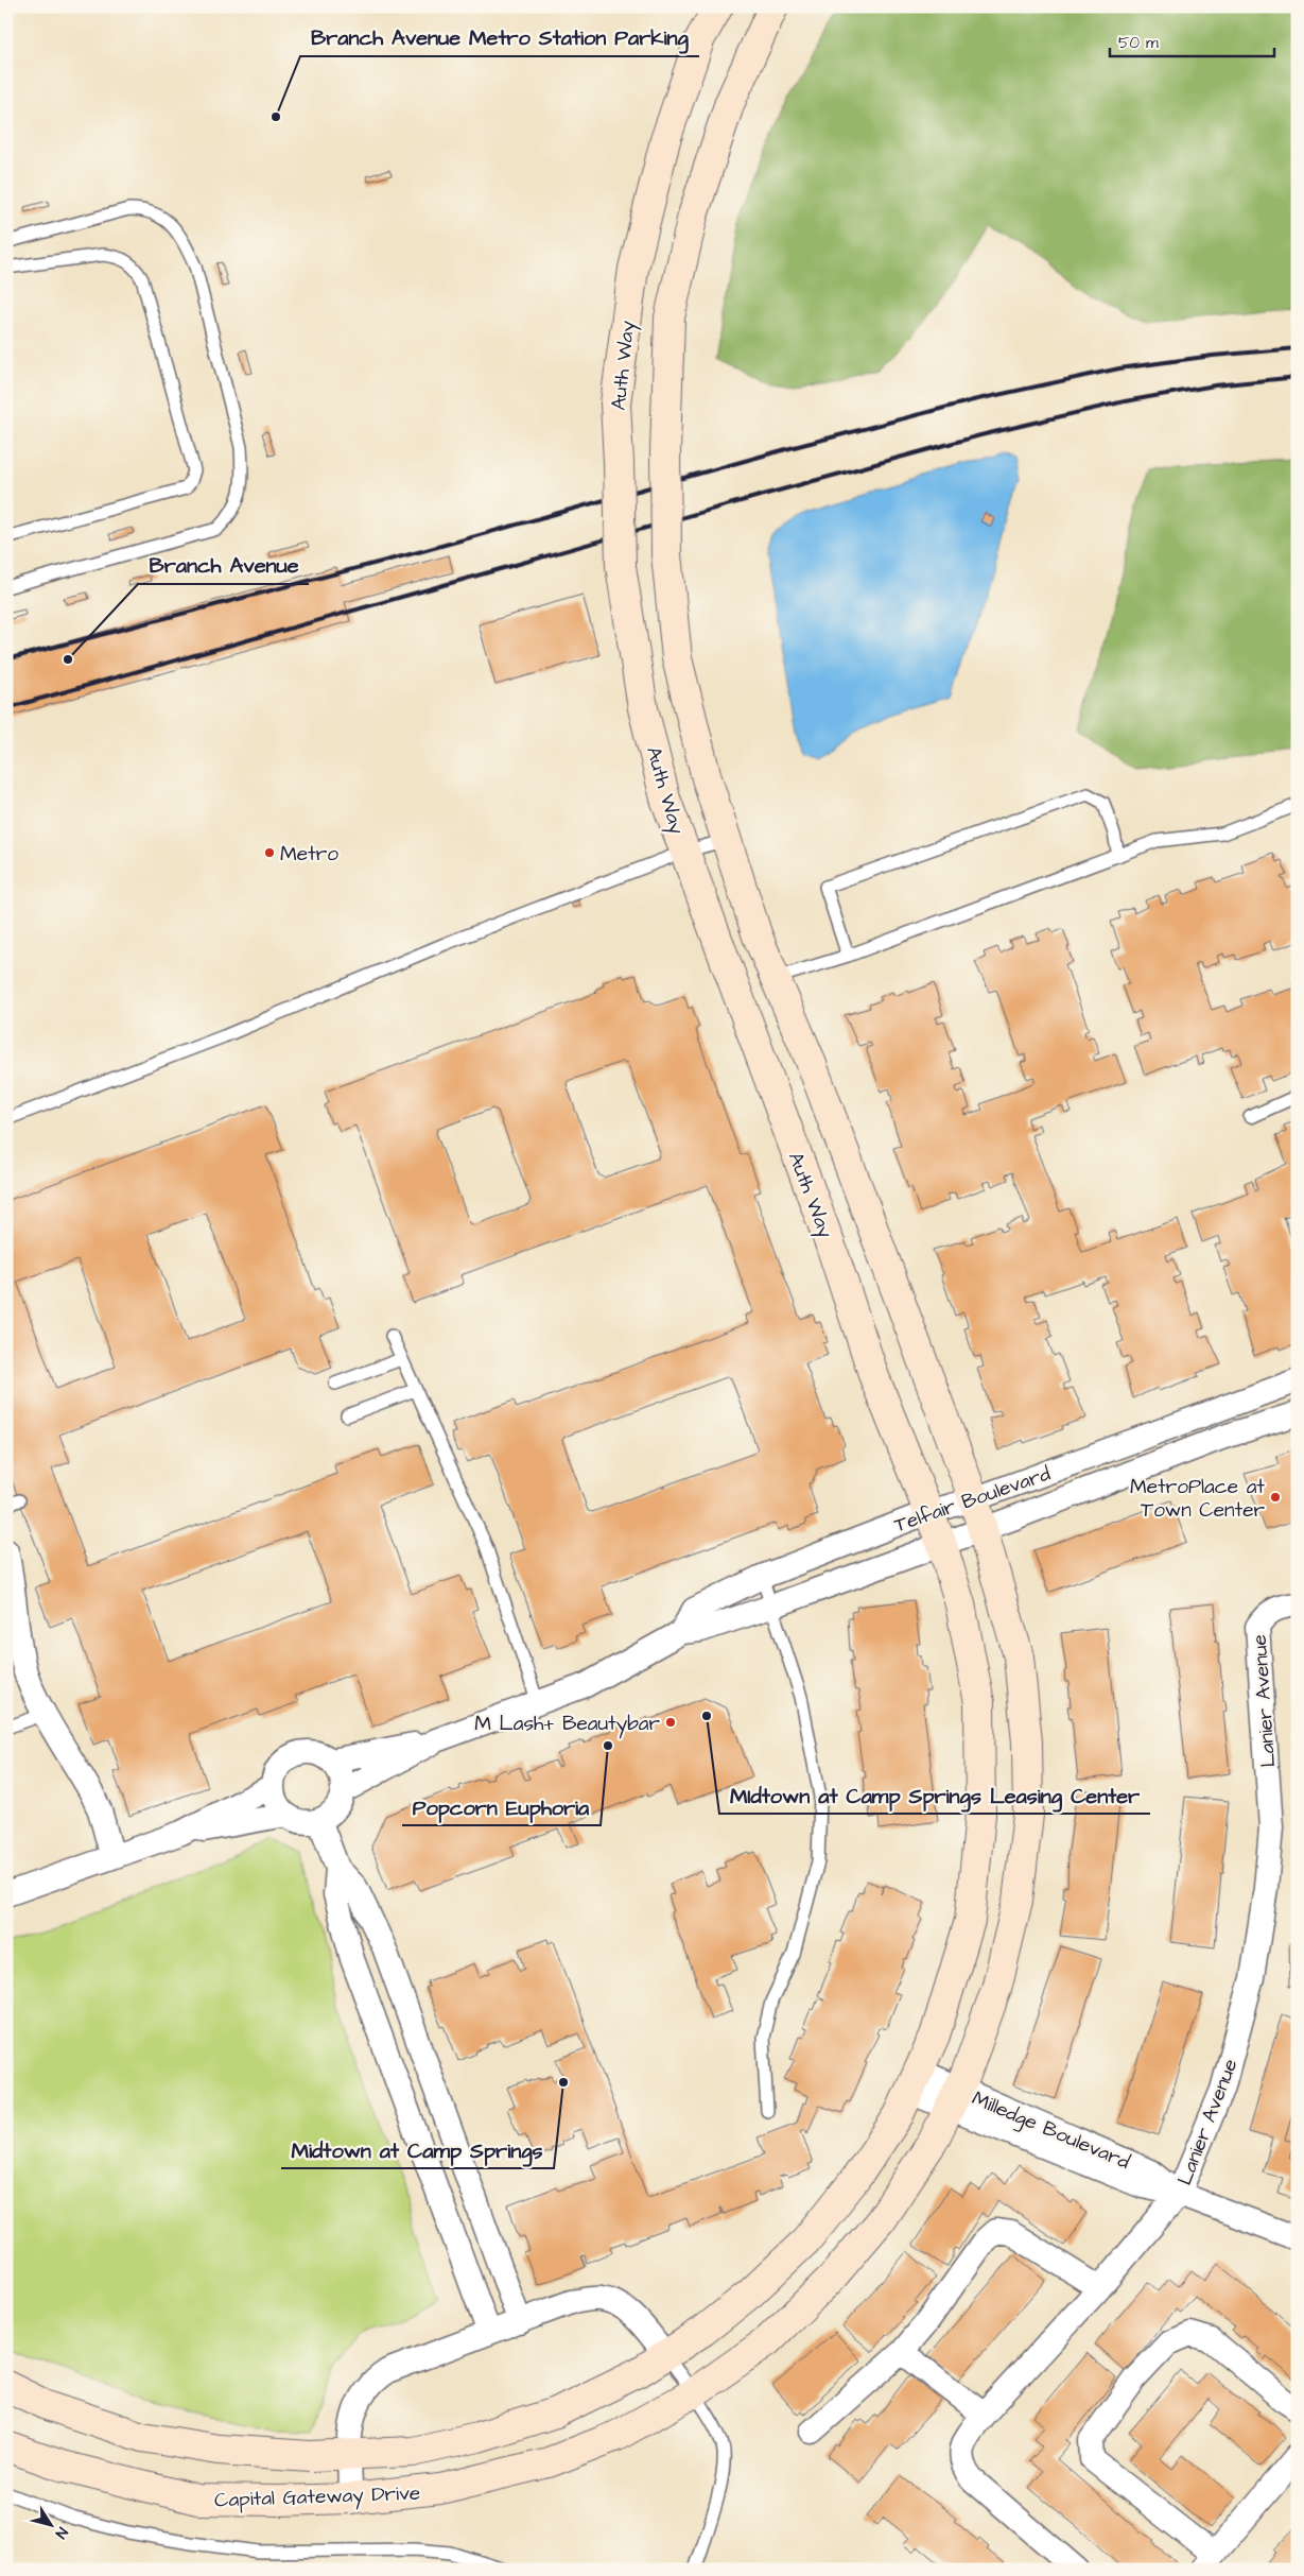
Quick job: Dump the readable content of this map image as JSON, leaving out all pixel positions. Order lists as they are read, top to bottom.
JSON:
{
  "streets": {
    "street": [
      "Auth Way",
      "Telfair Boulevard",
      "Lanier Avenue",
      "Milledge Boulevard",
      "Capital Gateway Drive"
    ]
  },
  "crossings": [
    ["Auth Way", "Telfair Boulevard"],
    ["Auth Way", "Capital Gateway Drive"],
    ["Telfair Boulevard", "Capital Gateway Drive"],
    ["Lanier Avenue", "Milledge Boulevard"],
    ["Milledge Boulevard", "Capital Gateway Drive"]
  ],
  "places": [
    "Branch Avenue Metro Station Parking",
    "Branch Avenue",
    "Metro",
    "MetroPlace at Town Center",
    "MIdtown at Camp Springs Leasing Center",
    "M Lash+ Beautybar",
    "Popcorn Euphoria",
    "Midtown at Camp Springs"
  ],
  "scale_bar": "50 m",
  "north": "bottom right"
}
